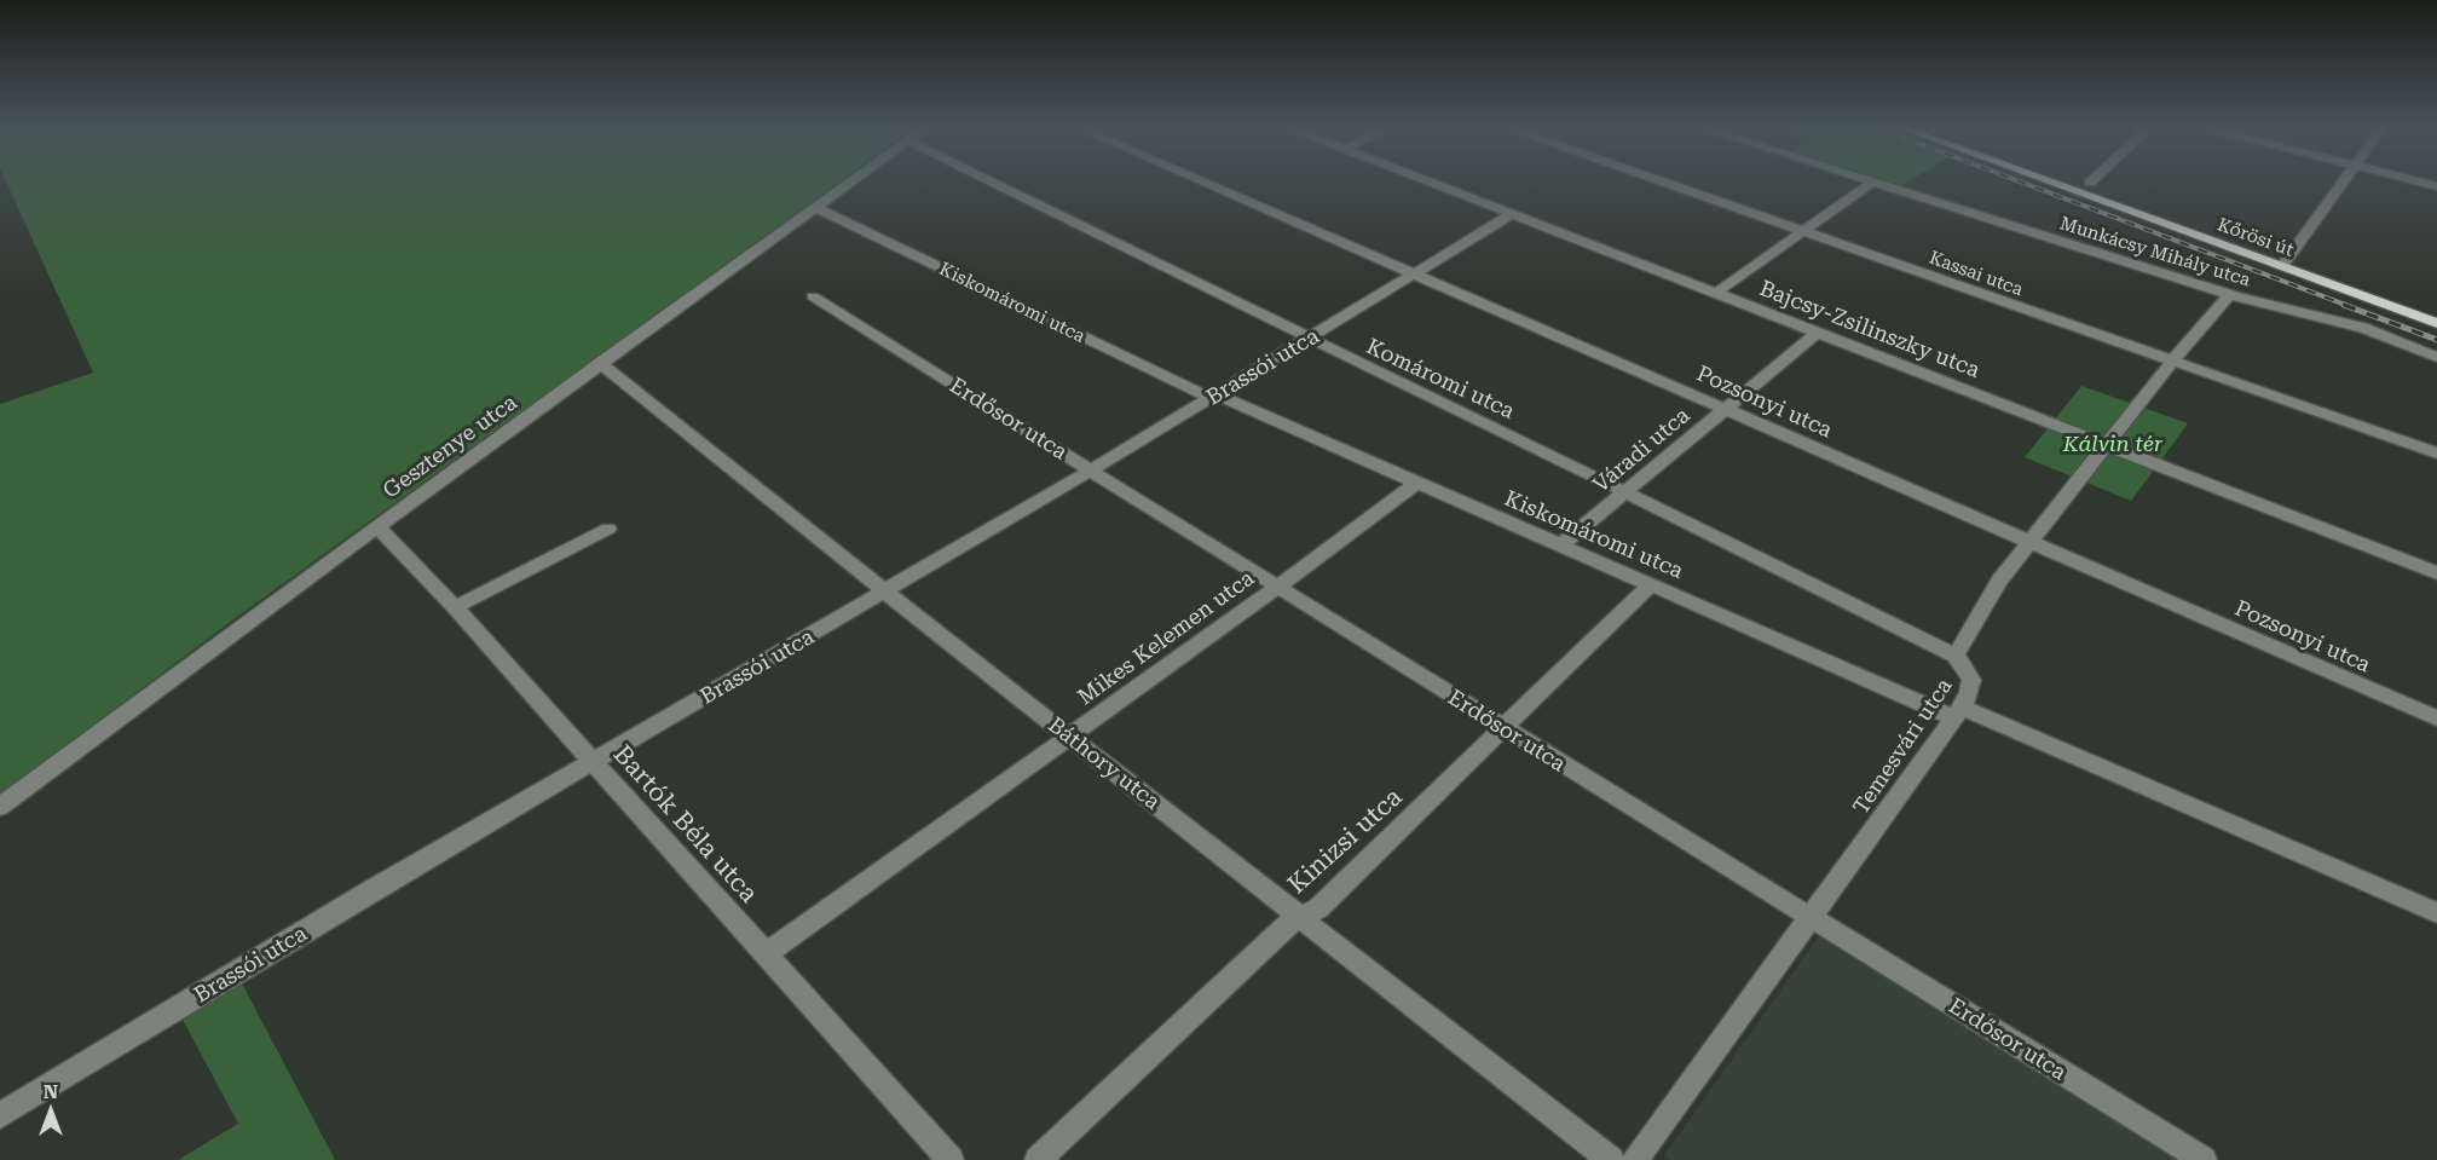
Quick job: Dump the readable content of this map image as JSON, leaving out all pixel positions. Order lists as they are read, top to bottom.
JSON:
{
  "streets": {
    "main road": ["Kőrösi út"],
    "street": [
      "Munkácsy Mihály utca",
      "Kassai utca",
      "Kiskomáromi utca",
      "Bajcsy-Zsilinszky utca",
      "Brassói utca",
      "Komáromi utca",
      "Pozsonyi utca",
      "Erdősor utca",
      "Gesztenye utca",
      "Váradi utca",
      "Mikes Kelemen utca",
      "Temesvári utca",
      "Báthory utca",
      "Bartók Béla utca",
      "Kinizsi utca"
    ]
  },
  "crossings": [
    ["Munkácsy Mihály utca", "Temesvári utca"],
    ["Kassai utca", "Temesvári utca"],
    ["Kiskomáromi utca", "Brassói utca"],
    ["Kiskomáromi utca", "Gesztenye utca"],
    ["Kiskomáromi utca", "Váradi utca"],
    ["Kiskomáromi utca", "Mikes Kelemen utca"],
    ["Kiskomáromi utca", "Temesvári utca"],
    ["Kiskomáromi utca", "Kinizsi utca"],
    ["Bajcsy-Zsilinszky utca", "Brassói utca"],
    ["Bajcsy-Zsilinszky utca", "Váradi utca"],
    ["Bajcsy-Zsilinszky utca", "Temesvári utca"],
    ["Brassói utca", "Komáromi utca"],
    ["Brassói utca", "Pozsonyi utca"],
    ["Brassói utca", "Erdősor utca"],
    ["Brassói utca", "Báthory utca"],
    ["Brassói utca", "Bartók Béla utca"],
    ["Komáromi utca", "Váradi utca"],
    ["Komáromi utca", "Temesvári utca"],
    ["Pozsonyi utca", "Váradi utca"],
    ["Pozsonyi utca", "Temesvári utca"],
    ["Erdősor utca", "Mikes Kelemen utca"],
    ["Erdősor utca", "Temesvári utca"],
    ["Erdősor utca", "Kinizsi utca"],
    ["Gesztenye utca", "Báthory utca"],
    ["Gesztenye utca", "Bartók Béla utca"],
    ["Mikes Kelemen utca", "Báthory utca"],
    ["Mikes Kelemen utca", "Bartók Béla utca"],
    ["Báthory utca", "Kinizsi utca"]
  ],
  "parks": ["Kálvin tér"],
  "north": "top"
}
